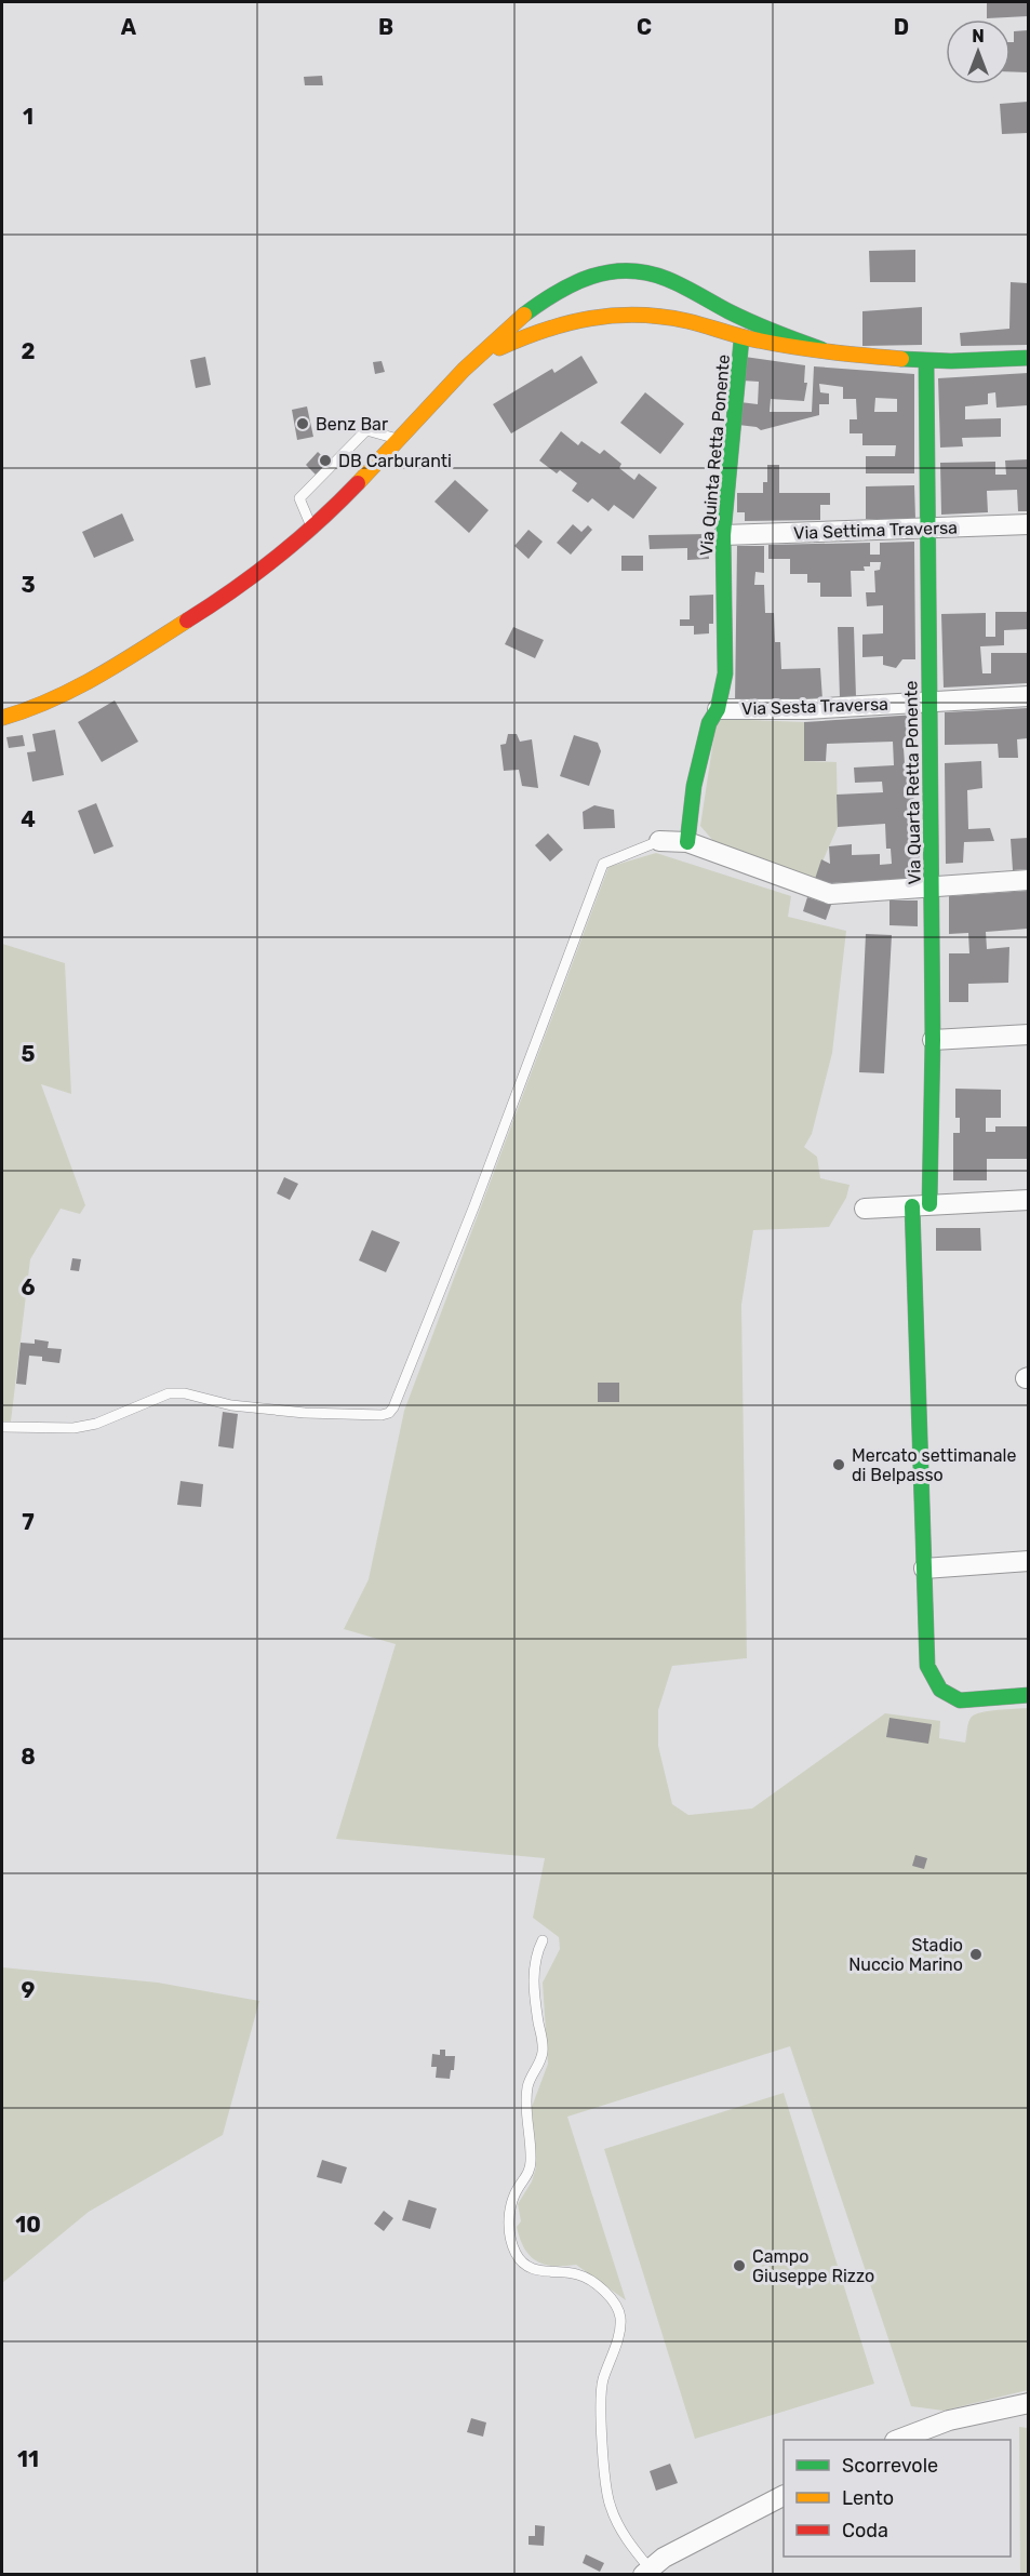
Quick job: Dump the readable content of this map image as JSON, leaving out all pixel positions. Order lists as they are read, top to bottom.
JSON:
{
  "streets": {
    "street": [
      "Via Quinta Retta Ponente",
      "Via Settima Traversa",
      "Via Sesta Traversa",
      "Via Quarta Retta Ponente"
    ]
  },
  "crossings": [
    ["Via Quinta Retta Ponente", "Via Settima Traversa"],
    ["Via Quinta Retta Ponente", "Via Sesta Traversa"],
    ["Via Settima Traversa", "Via Quarta Retta Ponente"],
    ["Via Sesta Traversa", "Via Quarta Retta Ponente"]
  ],
  "places": [
    "Benz Bar",
    "DB Carburanti",
    "Mercato settimanale di Belpasso",
    "Stadio Nuccio Marino",
    "Campo Giuseppe Rizzo"
  ],
  "legend": ["Scorrevole", "Lento", "Coda"],
  "north": "top",
  "grid": {
    "columns": [
      "A",
      "B",
      "C",
      "D"
    ],
    "rows": [
      "1",
      "2",
      "3",
      "4",
      "5",
      "6",
      "7",
      "8",
      "9",
      "10",
      "11"
    ]
  }
}
